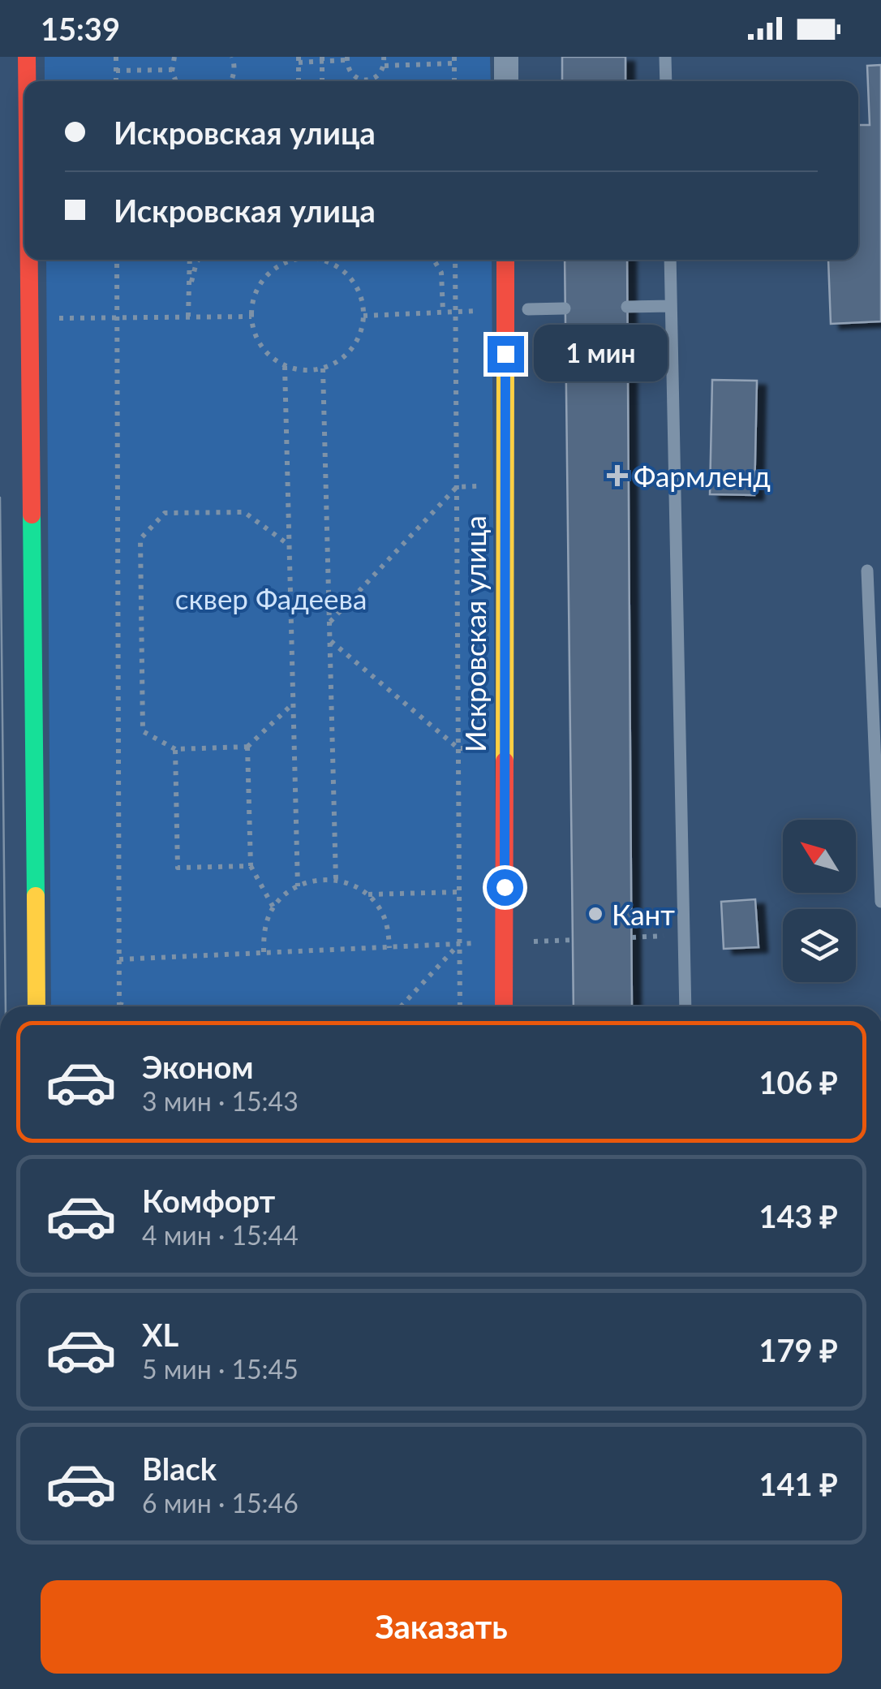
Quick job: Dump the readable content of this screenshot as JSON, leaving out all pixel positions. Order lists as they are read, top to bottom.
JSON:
{
  "streets": {
    "main road": ["Искровская улица"]
  },
  "parks": ["сквер Фадеева"],
  "places": {
    "health": ["Фармленд"],
    "other": ["Кант"]
  },
  "north": "top left",
  "page": {
    "status": "15:39",
    "banner": ["Искровская улица", "Искровская улица"],
    "bubble": "1 мин",
    "list": [
      {
        "name": "Эконом",
        "note": "3 мин · 15:43",
        "value": "106 ₽"
      },
      {
        "name": "Комфорт",
        "note": "4 мин · 15:44",
        "value": "143 ₽"
      },
      {
        "name": "XL",
        "note": "5 мин · 15:45",
        "value": "179 ₽"
      },
      {
        "name": "Black",
        "note": "6 мин · 15:46",
        "value": "141 ₽"
      }
    ],
    "buttons": "Заказать"
  }
}
